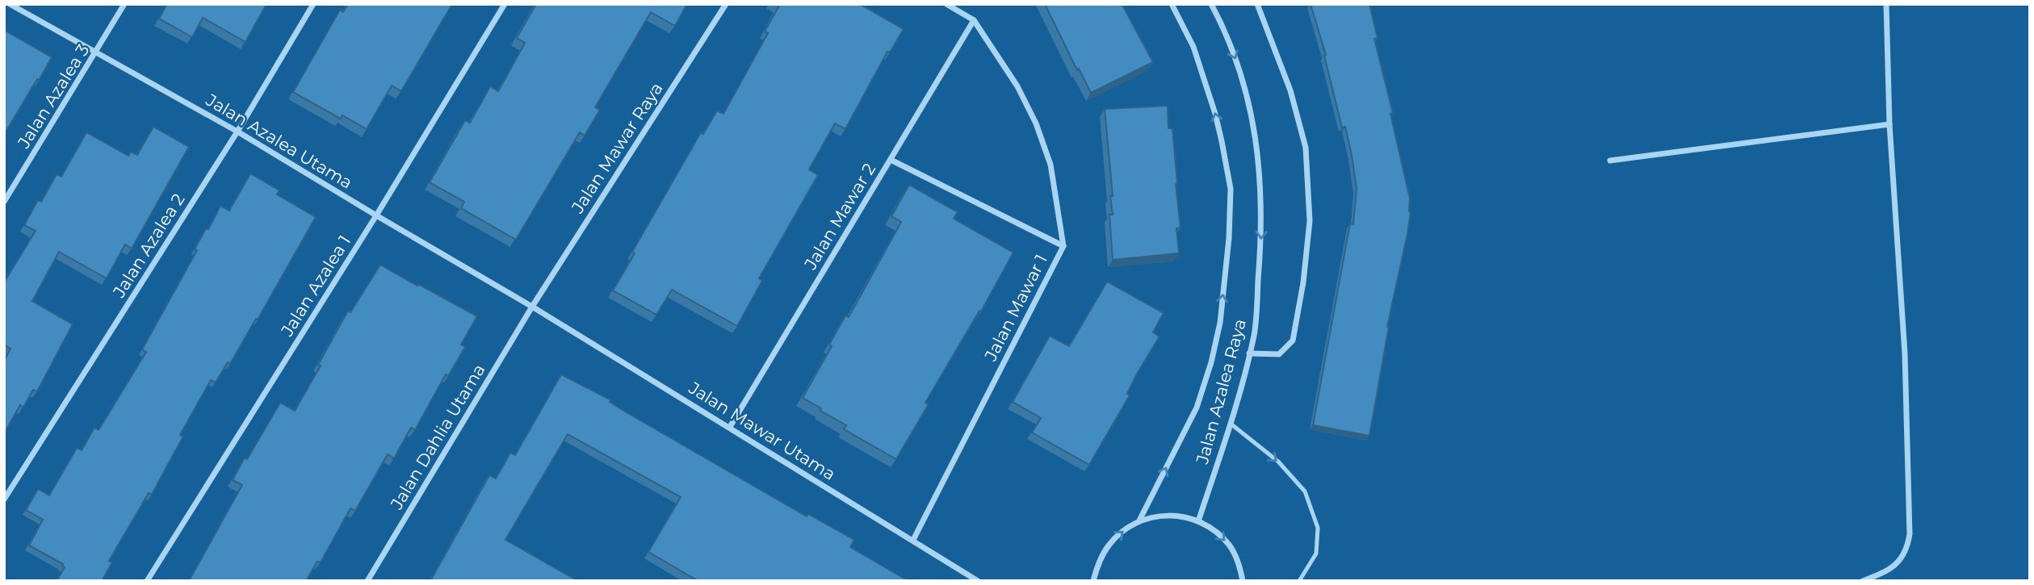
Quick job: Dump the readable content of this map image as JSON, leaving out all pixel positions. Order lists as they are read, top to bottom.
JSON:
{
  "streets": {
    "street": [
      "Jalan Azalea 3",
      "Jalan Azalea Utama",
      "Jalan Mawar Raya",
      "Jalan Mawar 2",
      "Jalan Azalea 2",
      "Jalan Azalea 1",
      "Jalan Mawar 1",
      "Jalan Azalea Raya",
      "Jalan Mawar Utama",
      "Jalan Dahlia Utama"
    ]
  },
  "crossings": [
    ["Jalan Azalea 3", "Jalan Azalea Utama"],
    ["Jalan Azalea Utama", "Jalan Mawar Raya"],
    ["Jalan Azalea Utama", "Jalan Azalea 2"],
    ["Jalan Azalea Utama", "Jalan Azalea 1"],
    ["Jalan Azalea Utama", "Jalan Mawar Utama"],
    ["Jalan Azalea Utama", "Jalan Dahlia Utama"],
    ["Jalan Mawar Raya", "Jalan Mawar Utama"],
    ["Jalan Mawar Raya", "Jalan Dahlia Utama"],
    ["Jalan Mawar 2", "Jalan Mawar 1"],
    ["Jalan Mawar 2", "Jalan Mawar Utama"],
    ["Jalan Mawar 1", "Jalan Mawar Utama"],
    ["Jalan Mawar Utama", "Jalan Dahlia Utama"]
  ]
}
